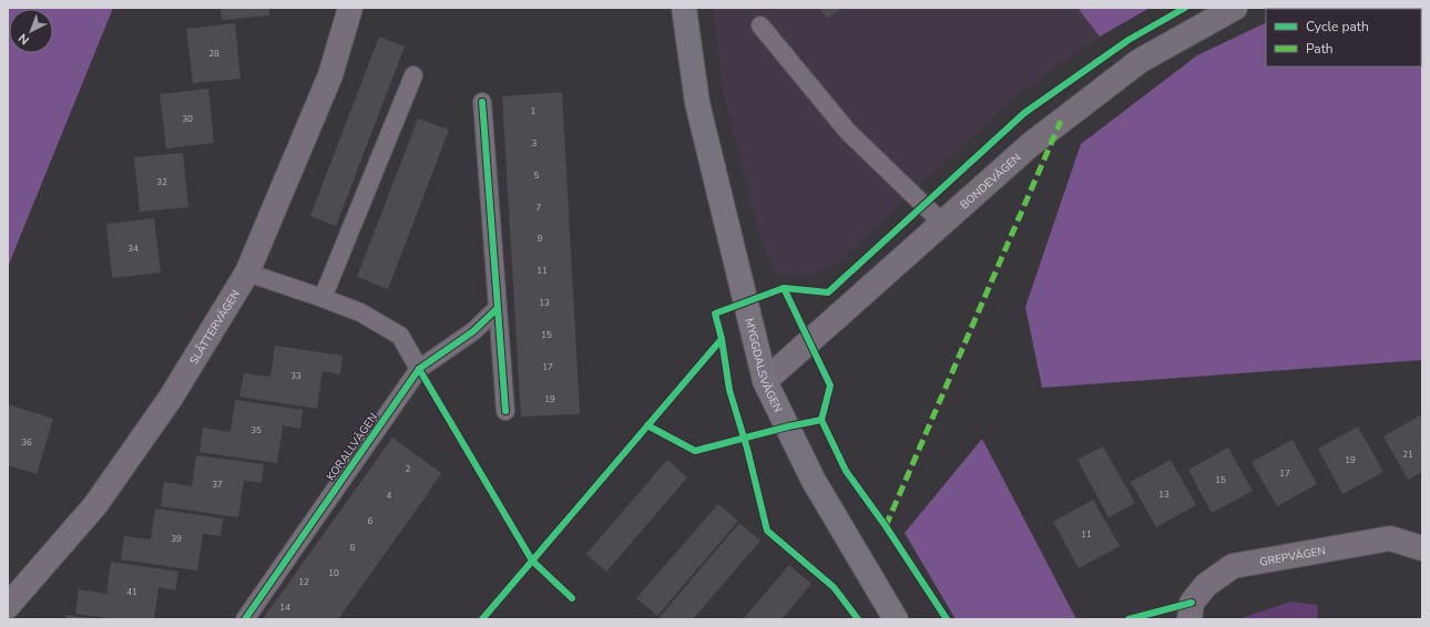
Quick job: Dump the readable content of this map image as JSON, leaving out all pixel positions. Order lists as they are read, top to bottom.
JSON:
{
  "streets": {
    "street": [
      "BONDEVÄGEN",
      "SLÅTTERVÄGEN",
      "MYGGDALSVÄGEN",
      "GREPVÄGEN"
    ],
    "lane": ["KORALLVÄGEN"]
  },
  "crossings": [
    ["BONDEVÄGEN", "MYGGDALSVÄGEN"]
  ],
  "house_numbers": [
    "28",
    "1",
    "30",
    "3",
    "5",
    "32",
    "7",
    "9",
    "34",
    "11",
    "13",
    "15",
    "17",
    "33",
    "19",
    "35",
    "36",
    "21",
    "19",
    "2",
    "17",
    "15",
    "37",
    "13",
    "4",
    "6",
    "11",
    "39",
    "8",
    "10",
    "12",
    "41",
    "14"
  ],
  "legend": ["Cycle path", "Path"],
  "north": "bottom left"
}
